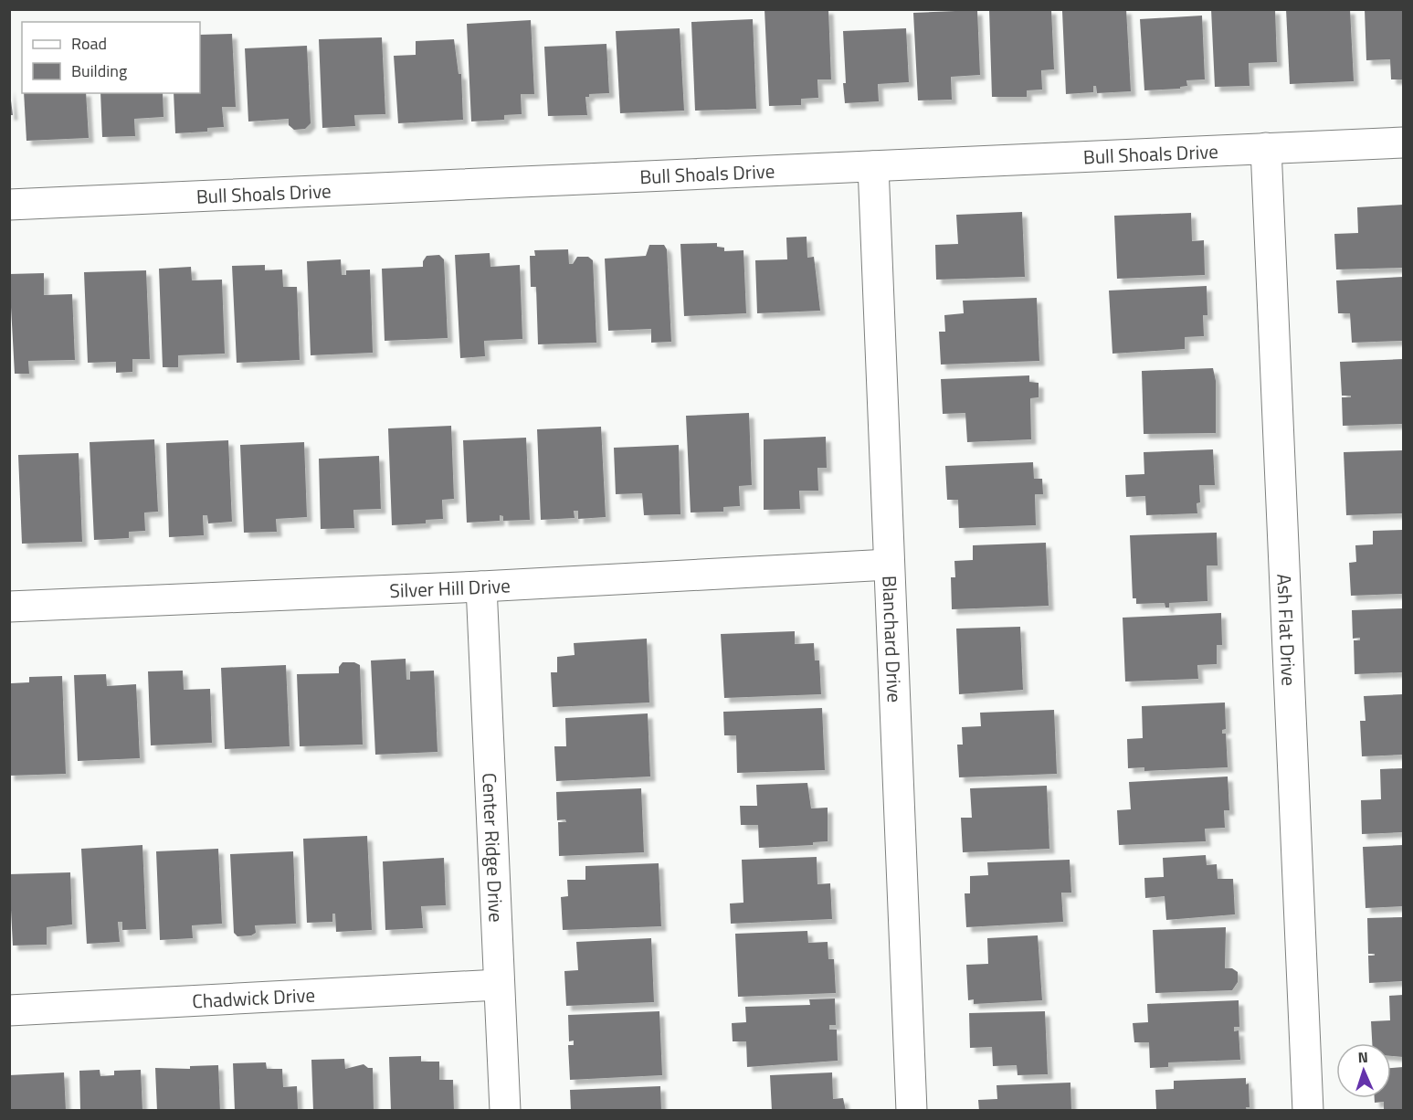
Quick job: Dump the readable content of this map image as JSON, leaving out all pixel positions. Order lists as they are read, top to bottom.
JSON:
{
  "streets": {
    "street": [
      "Bull Shoals Drive",
      "Silver Hill Drive",
      "Ash Flat Drive",
      "Blanchard Drive",
      "Center Ridge Drive",
      "Chadwick Drive"
    ]
  },
  "crossings": [
    ["Bull Shoals Drive", "Ash Flat Drive"],
    ["Bull Shoals Drive", "Blanchard Drive"],
    ["Silver Hill Drive", "Blanchard Drive"],
    ["Silver Hill Drive", "Center Ridge Drive"],
    ["Center Ridge Drive", "Chadwick Drive"]
  ],
  "legend": ["Road", "Building"],
  "north": "top"
}
